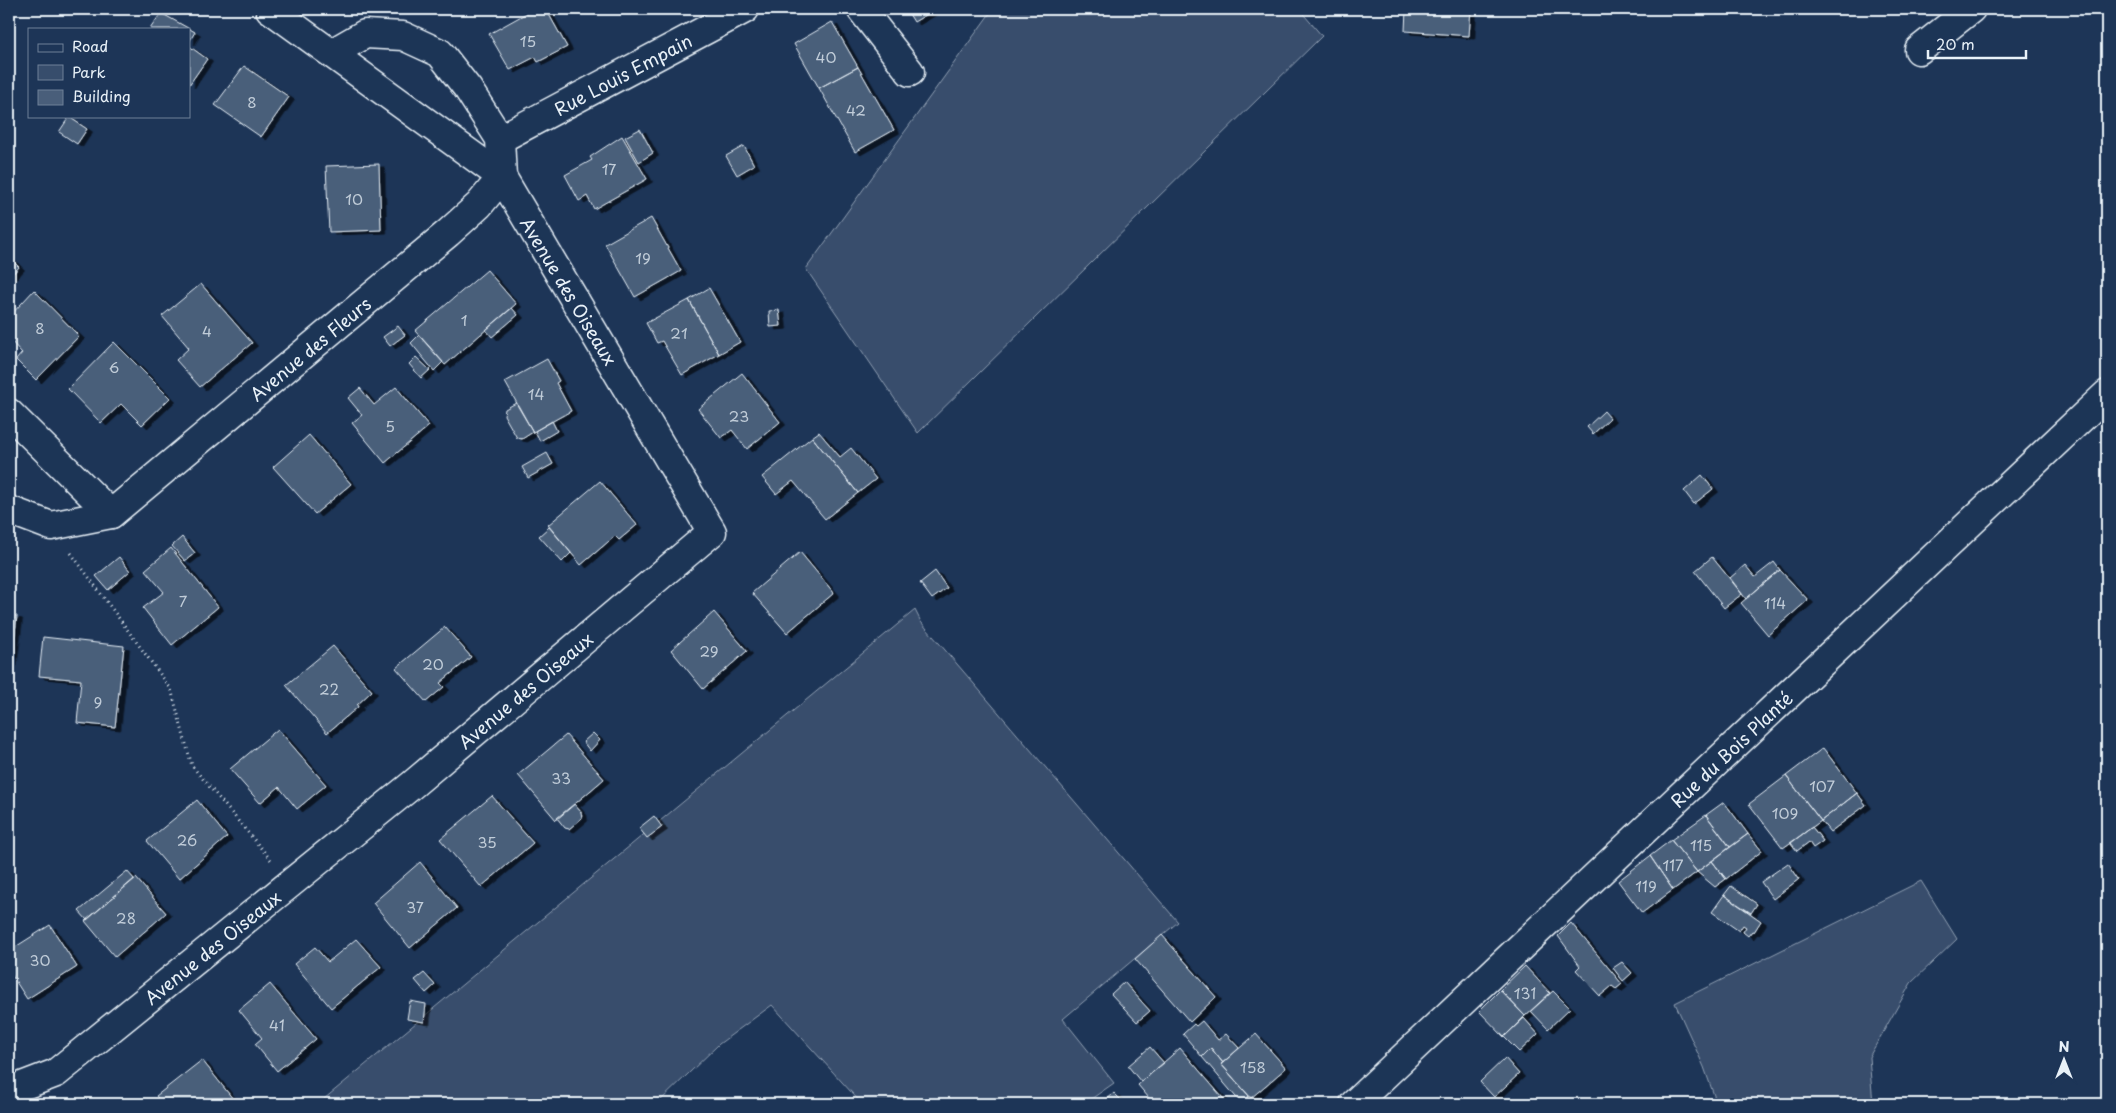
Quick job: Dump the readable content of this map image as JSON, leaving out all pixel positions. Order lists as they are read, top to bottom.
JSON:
{
  "streets": {
    "street": [
      "Rue Louis Empain",
      "Avenue des Oiseaux",
      "Avenue des Fleurs",
      "Rue du Bois Planté"
    ]
  },
  "crossings": [
    ["Rue Louis Empain", "Avenue des Oiseaux"],
    ["Avenue des Oiseaux", "Avenue des Fleurs"]
  ],
  "house_numbers": [
    "15",
    "40",
    "8",
    "42",
    "17",
    "10",
    "19",
    "1",
    "8",
    "4",
    "21",
    "6",
    "14",
    "23",
    "5",
    "7",
    "114",
    "29",
    "20",
    "22",
    "9",
    "33",
    "107",
    "109",
    "26",
    "35",
    "115",
    "117",
    "119",
    "37",
    "28",
    "30",
    "131",
    "41",
    "158"
  ],
  "legend": ["Road", "Park", "Building"],
  "scale_bar": "20 m",
  "north": "top"
}
